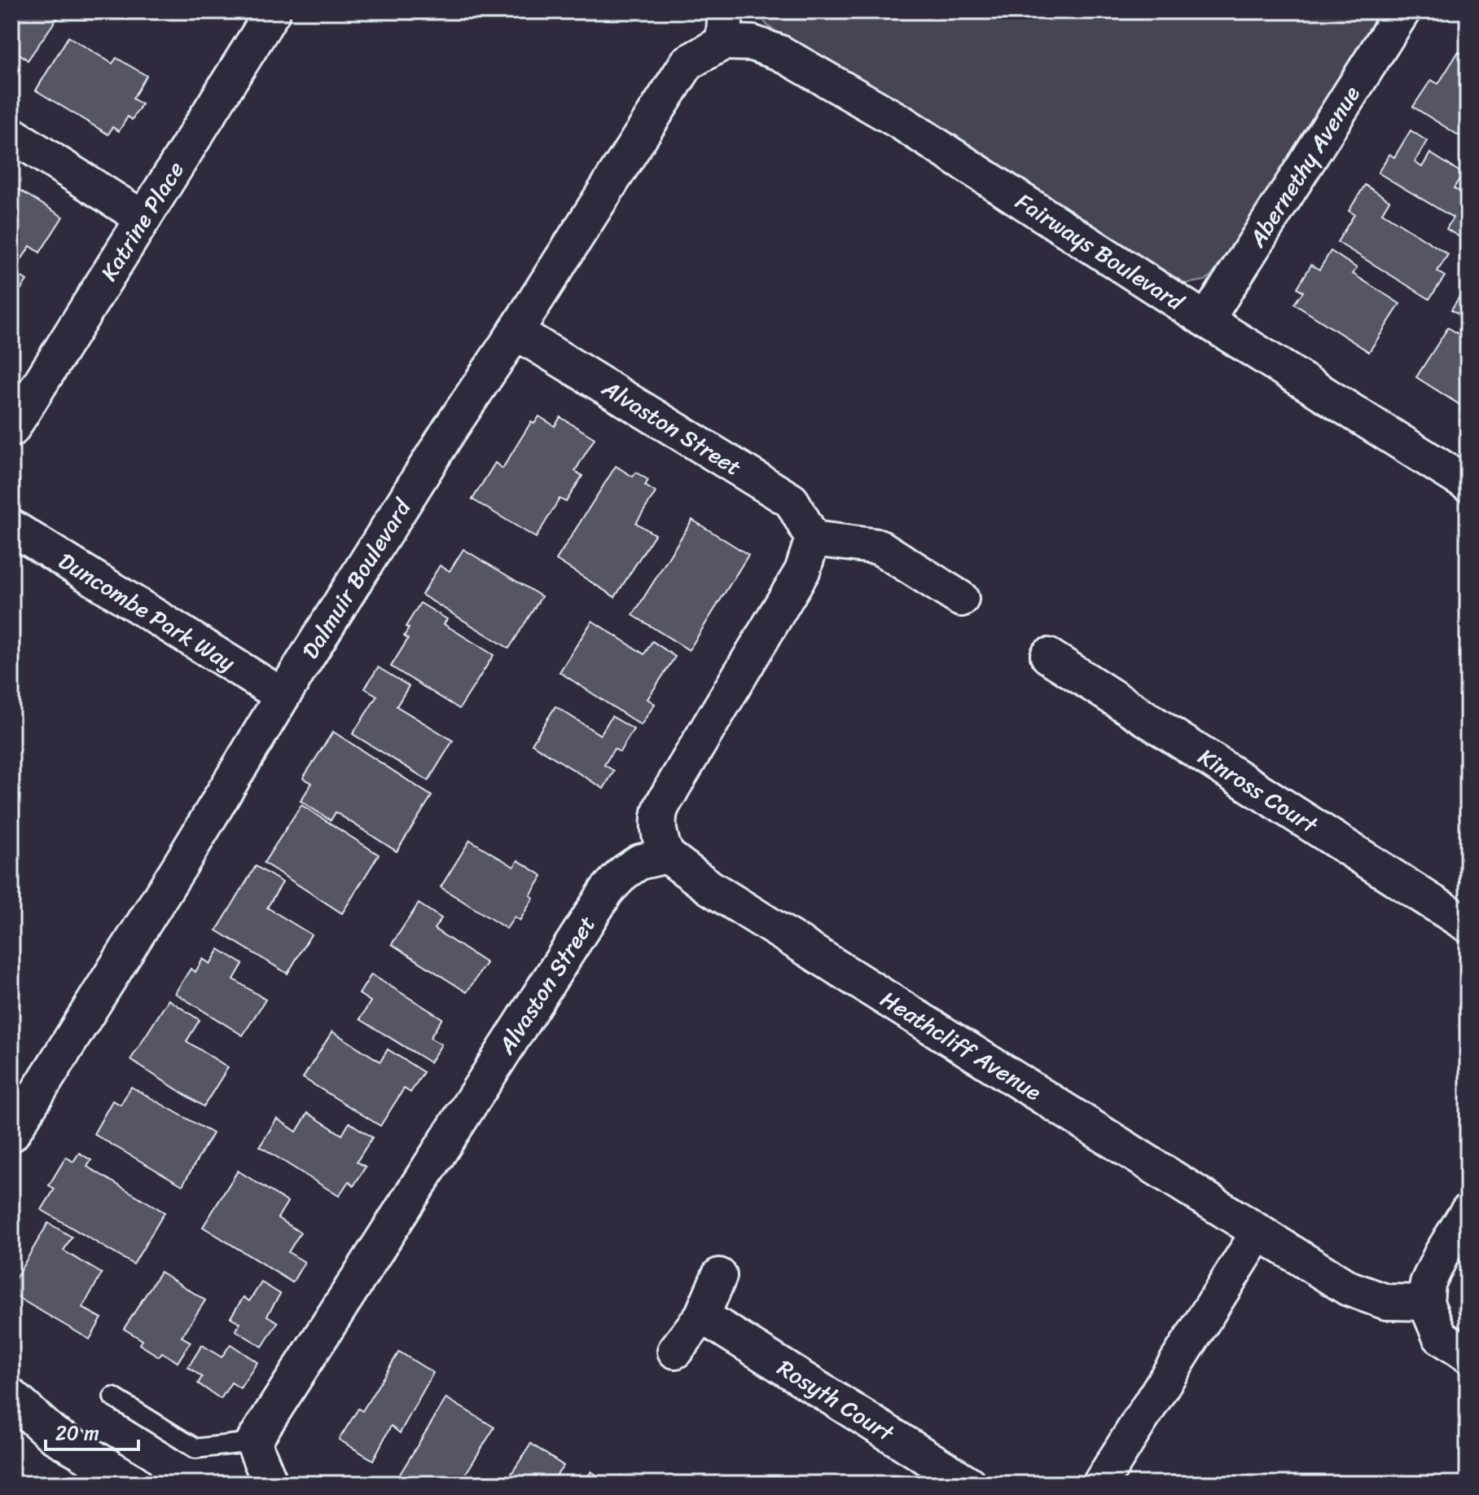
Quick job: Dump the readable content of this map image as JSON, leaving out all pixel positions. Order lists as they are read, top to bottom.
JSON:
{
  "streets": {
    "street": [
      "Abernethy Avenue",
      "Katrine Place",
      "Fairways Boulevard",
      "Alvaston Street",
      "Dalmuir Boulevard",
      "Duncombe Park Way",
      "Kinross Court",
      "Heathcliff Avenue",
      "Rosyth Court"
    ]
  },
  "crossings": [
    ["Abernethy Avenue", "Fairways Boulevard"],
    ["Fairways Boulevard", "Dalmuir Boulevard"],
    ["Alvaston Street", "Dalmuir Boulevard"],
    ["Alvaston Street", "Heathcliff Avenue"],
    ["Dalmuir Boulevard", "Duncombe Park Way"]
  ],
  "scale_bar": "20 m"
}
